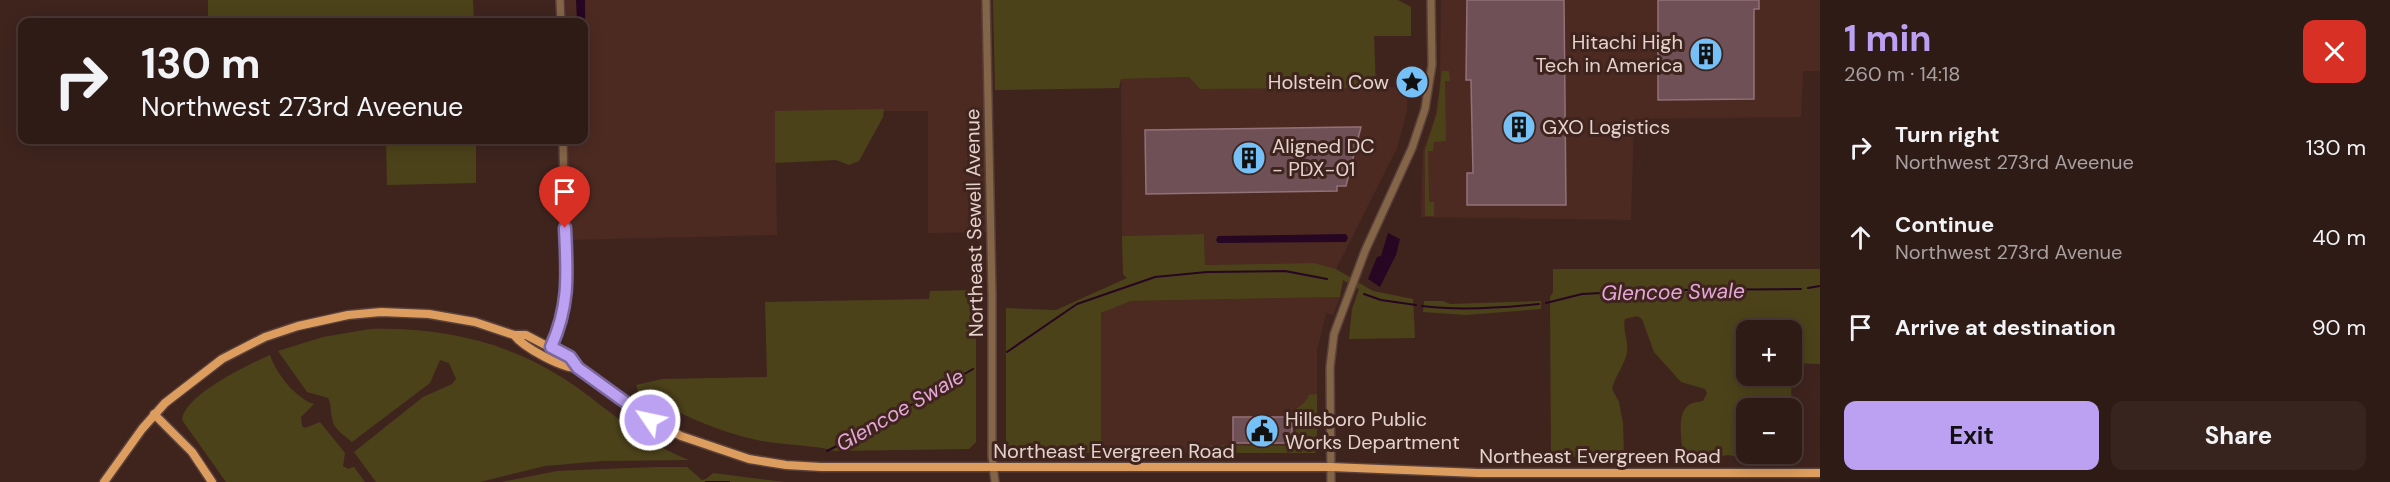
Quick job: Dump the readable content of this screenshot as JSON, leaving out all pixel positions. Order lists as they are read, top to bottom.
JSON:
{
  "streets": {
    "main road": ["Northeast Evergreen Road"],
    "street": ["Northeast Sewell Avenue"]
  },
  "crossings": [
    ["Northeast Sewell Avenue", "Northeast Evergreen Road"]
  ],
  "water": ["Glencoe Swale"],
  "places": {
    "building": ["Hitachi High Tech in America", "GXO Logistics", "Aligned DC - PDX-01"],
    "place": ["Holstein Cow"],
    "public building": ["Hillsboro Public Works Department"]
  },
  "page": {
    "heading": ["1 min", "260 m · 14:18"],
    "turn": ["130 m", "Northwest 273rd Aveenue"],
    "list": [
      {
        "name": "Turn right",
        "note": "Northwest 273rd Aveenue",
        "value": "130 m"
      },
      {
        "name": "Continue",
        "note": "Northwest 273rd Avenue",
        "value": "40 m"
      },
      {
        "name": "Arrive at destination",
        "value": "90 m"
      }
    ],
    "map_buttons": ["+", "−"],
    "buttons": ["Exit", "Share"]
  }
}
